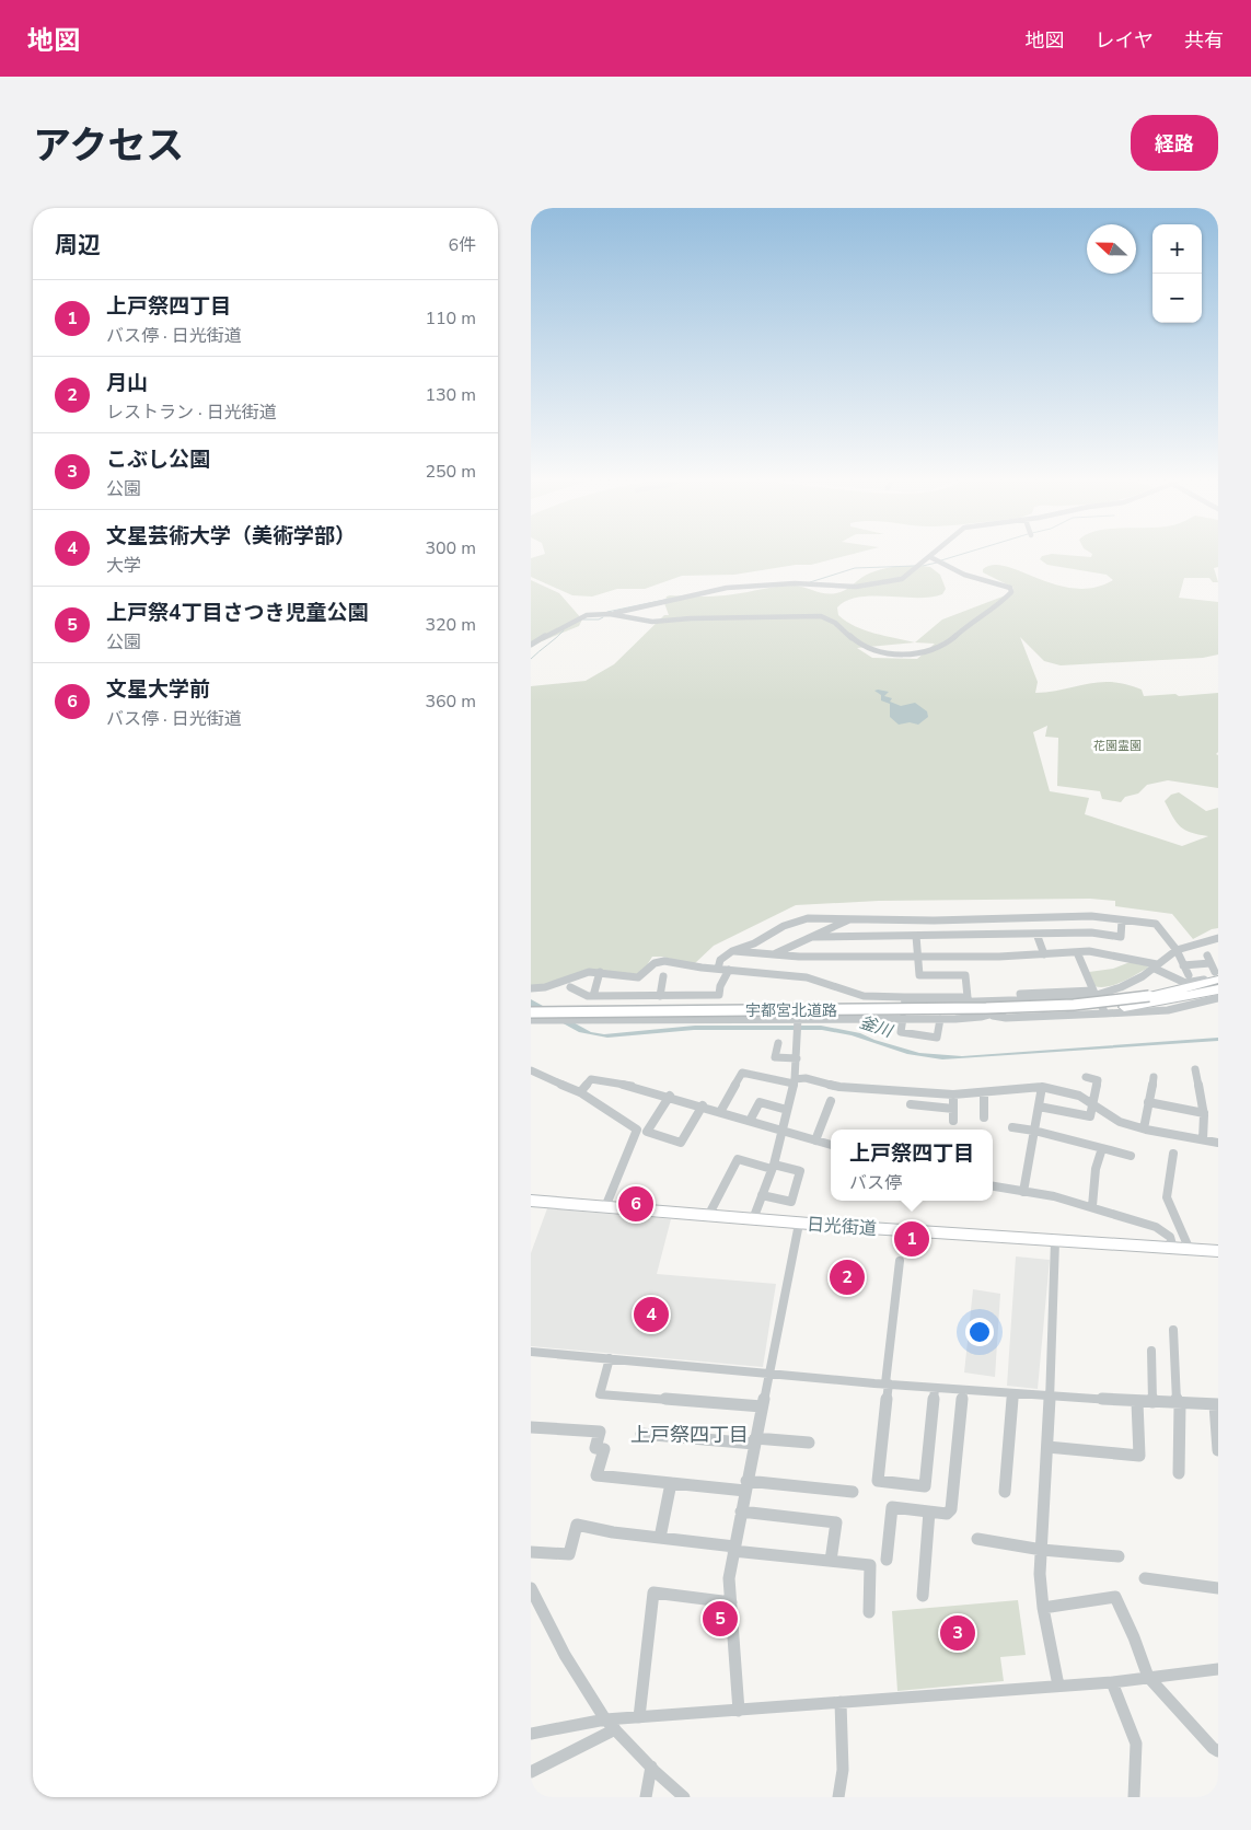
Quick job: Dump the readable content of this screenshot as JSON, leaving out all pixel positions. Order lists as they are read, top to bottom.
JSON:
{
  "streets": {
    "highway": ["宇都宮北道路", "日光街道"]
  },
  "districts": ["上戸祭四丁目"],
  "water": ["釜川"],
  "parks": ["花園霊園"],
  "north": "left",
  "page": {
    "header": "地図",
    "nav": ["地図", "レイヤ", "共有"],
    "title": "アクセス",
    "buttons": "経路",
    "heading": ["周辺", "6件"],
    "map_buttons": ["+", "−"],
    "list": [
      {
        "mark": "1",
        "name": "上戸祭四丁目",
        "note": "バス停 · 日光街道",
        "value": "110 m"
      },
      {
        "mark": "2",
        "name": "月山",
        "note": "レストラン · 日光街道",
        "value": "130 m"
      },
      {
        "mark": "3",
        "name": "こぶし公園",
        "note": "公園",
        "value": "250 m"
      },
      {
        "mark": "4",
        "name": "文星芸術大学（美術学部）",
        "note": "大学",
        "value": "300 m"
      },
      {
        "mark": "5",
        "name": "上戸祭4丁目さつき児童公園",
        "note": "公園",
        "value": "320 m"
      },
      {
        "mark": "6",
        "name": "文星大学前",
        "note": "バス停 · 日光街道",
        "value": "360 m"
      }
    ],
    "popup": ["上戸祭四丁目", "バス停"],
    "pins": [
      "6",
      "1",
      "2",
      "4",
      "5",
      "3"
    ]
  }
}
